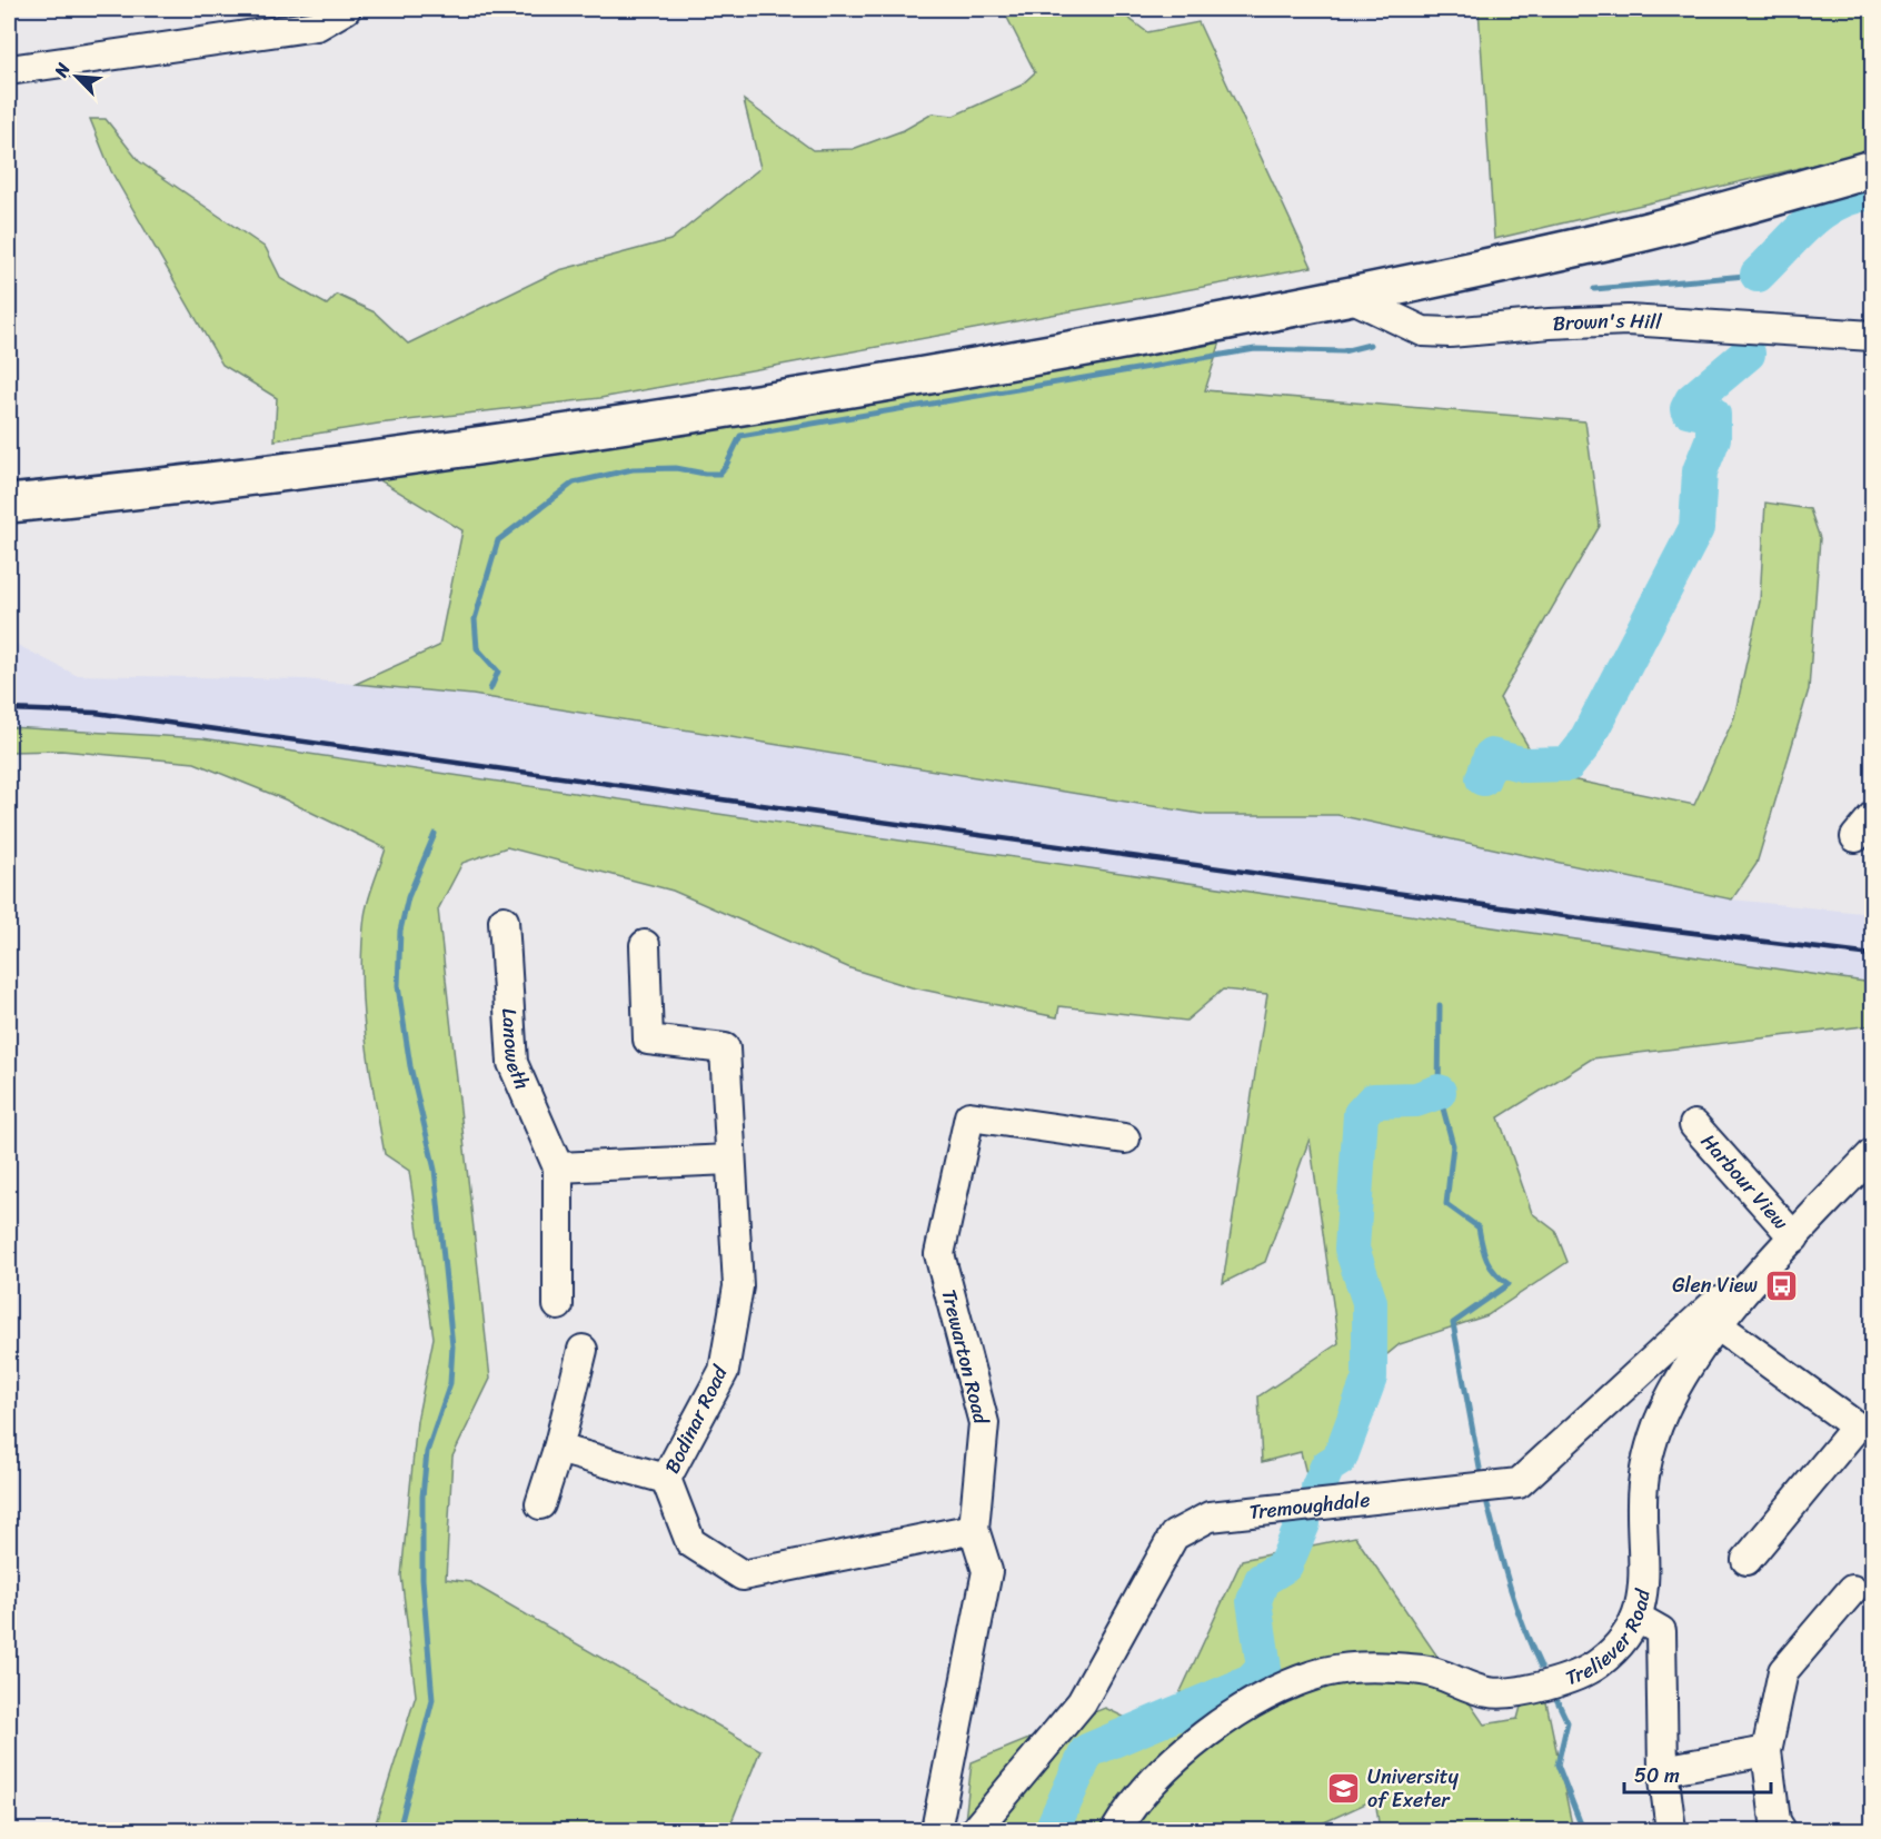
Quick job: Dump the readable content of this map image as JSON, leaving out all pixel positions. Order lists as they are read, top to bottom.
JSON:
{
  "streets": {
    "street": [
      "Brown's Hill",
      "Lanoweth",
      "Harbour View",
      "Trewarton Road",
      "Bodinar Road",
      "Tremoughdale",
      "Treliever Road"
    ]
  },
  "crossings": [
    ["Harbour View", "Treliever Road"],
    ["Trewarton Road", "Bodinar Road"],
    ["Tremoughdale", "Treliever Road"]
  ],
  "places": {
    "bus stop": ["Glen View"],
    "school or university": ["University of Exeter"]
  },
  "scale_bar": "50 m",
  "north": "top left"
}
